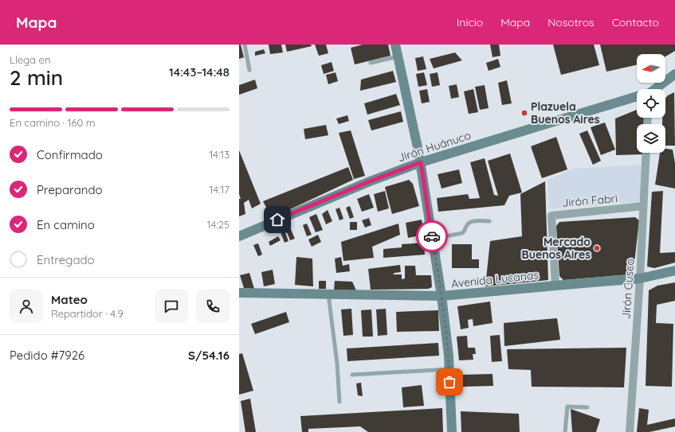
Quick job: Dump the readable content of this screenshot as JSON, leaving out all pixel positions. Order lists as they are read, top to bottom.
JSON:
{
  "streets": {
    "street": [
      "Jirón Huánuco",
      "Jirón Fabri",
      "Avenida Lucanas",
      "Jirón Cusco"
    ]
  },
  "crossings": [
    ["Jirón Fabri", "Avenida Lucanas"],
    ["Jirón Fabri", "Jirón Cusco"],
    ["Avenida Lucanas", "Jirón Cusco"]
  ],
  "places": ["Plazuela Buenos Aires", "Mercado Buenos Aires"],
  "north": "left",
  "page": {
    "header": "Mapa",
    "nav": [
      "Inicio",
      "Mapa",
      "Nosotros",
      "Contacto"
    ],
    "heading": ["2 min", "Llega en", "14:43–14:48"],
    "panel": [
      "Mateo",
      "Repartidor · 4.9",
      "Pedido #7926",
      "S/54.16"
    ],
    "bar": "En camino · 160 m",
    "list": [
      ["Confirmado", "14:13"],
      ["Preparando", "14:17"],
      ["En camino", "14:25"],
      "Entregado"
    ]
  }
}
